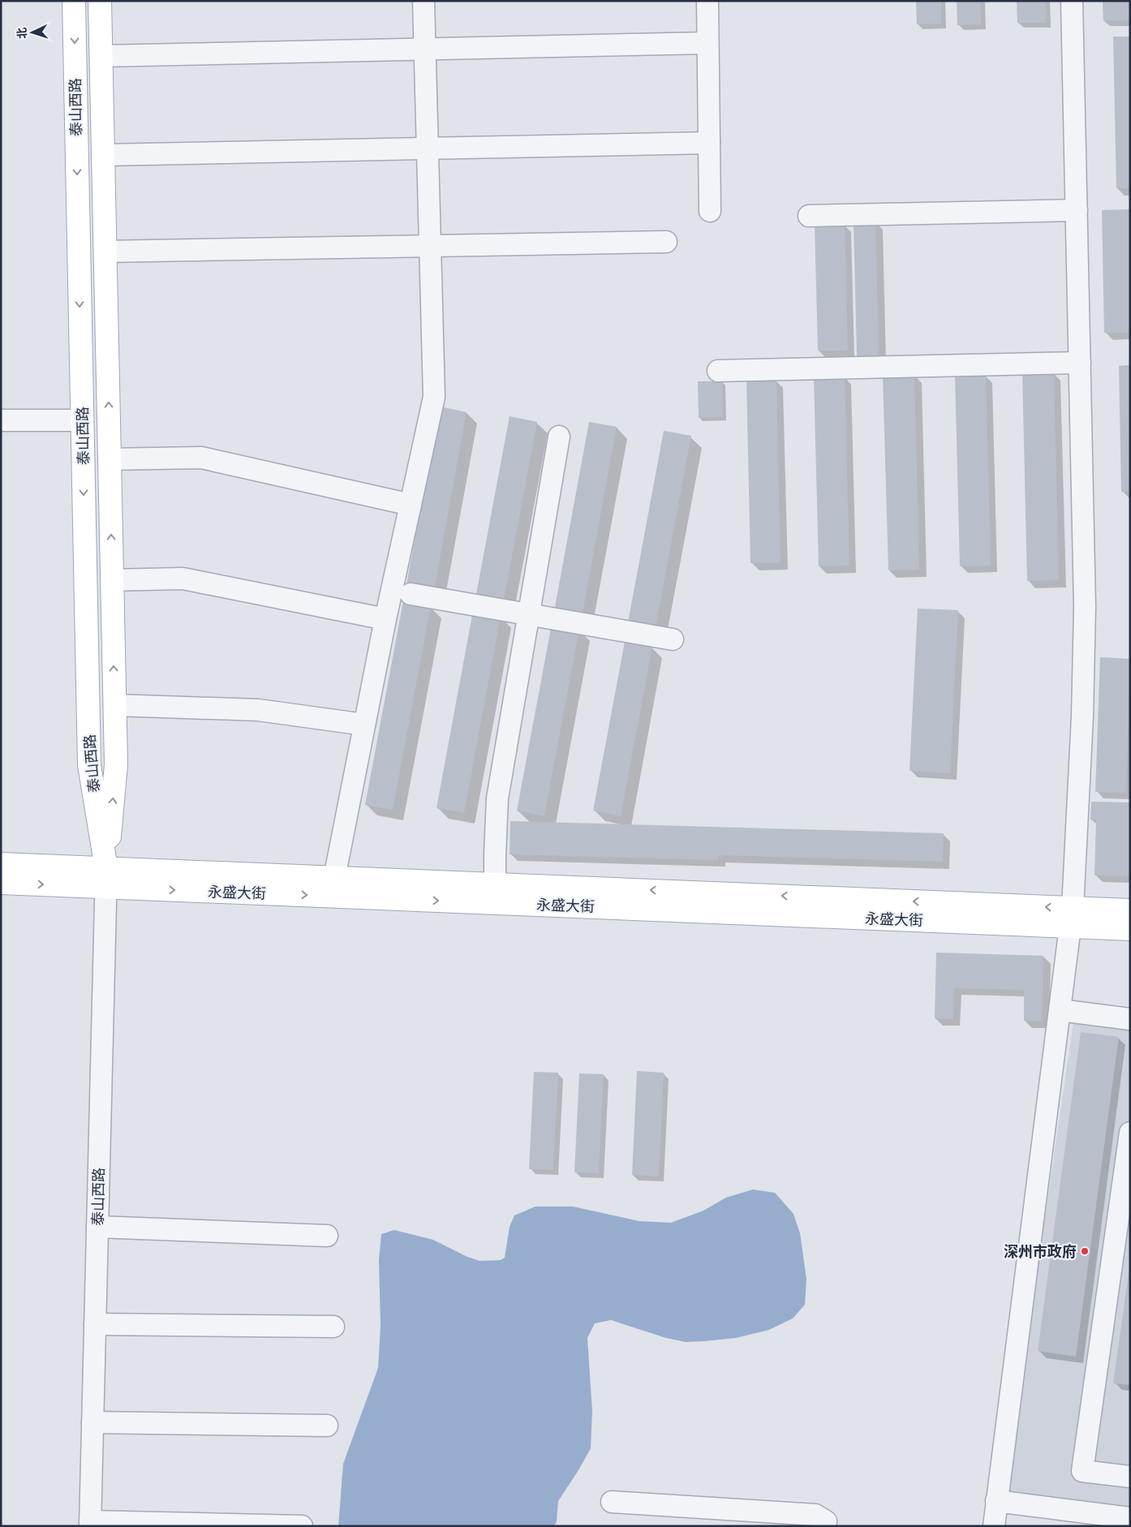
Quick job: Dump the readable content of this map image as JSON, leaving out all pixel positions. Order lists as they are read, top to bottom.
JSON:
{
  "streets": {
    "main road": ["泰山西路", "永盛大街"]
  },
  "crossings": [
    ["泰山西路", "永盛大街"]
  ],
  "places": ["深州市政府"],
  "north": "left"
}
